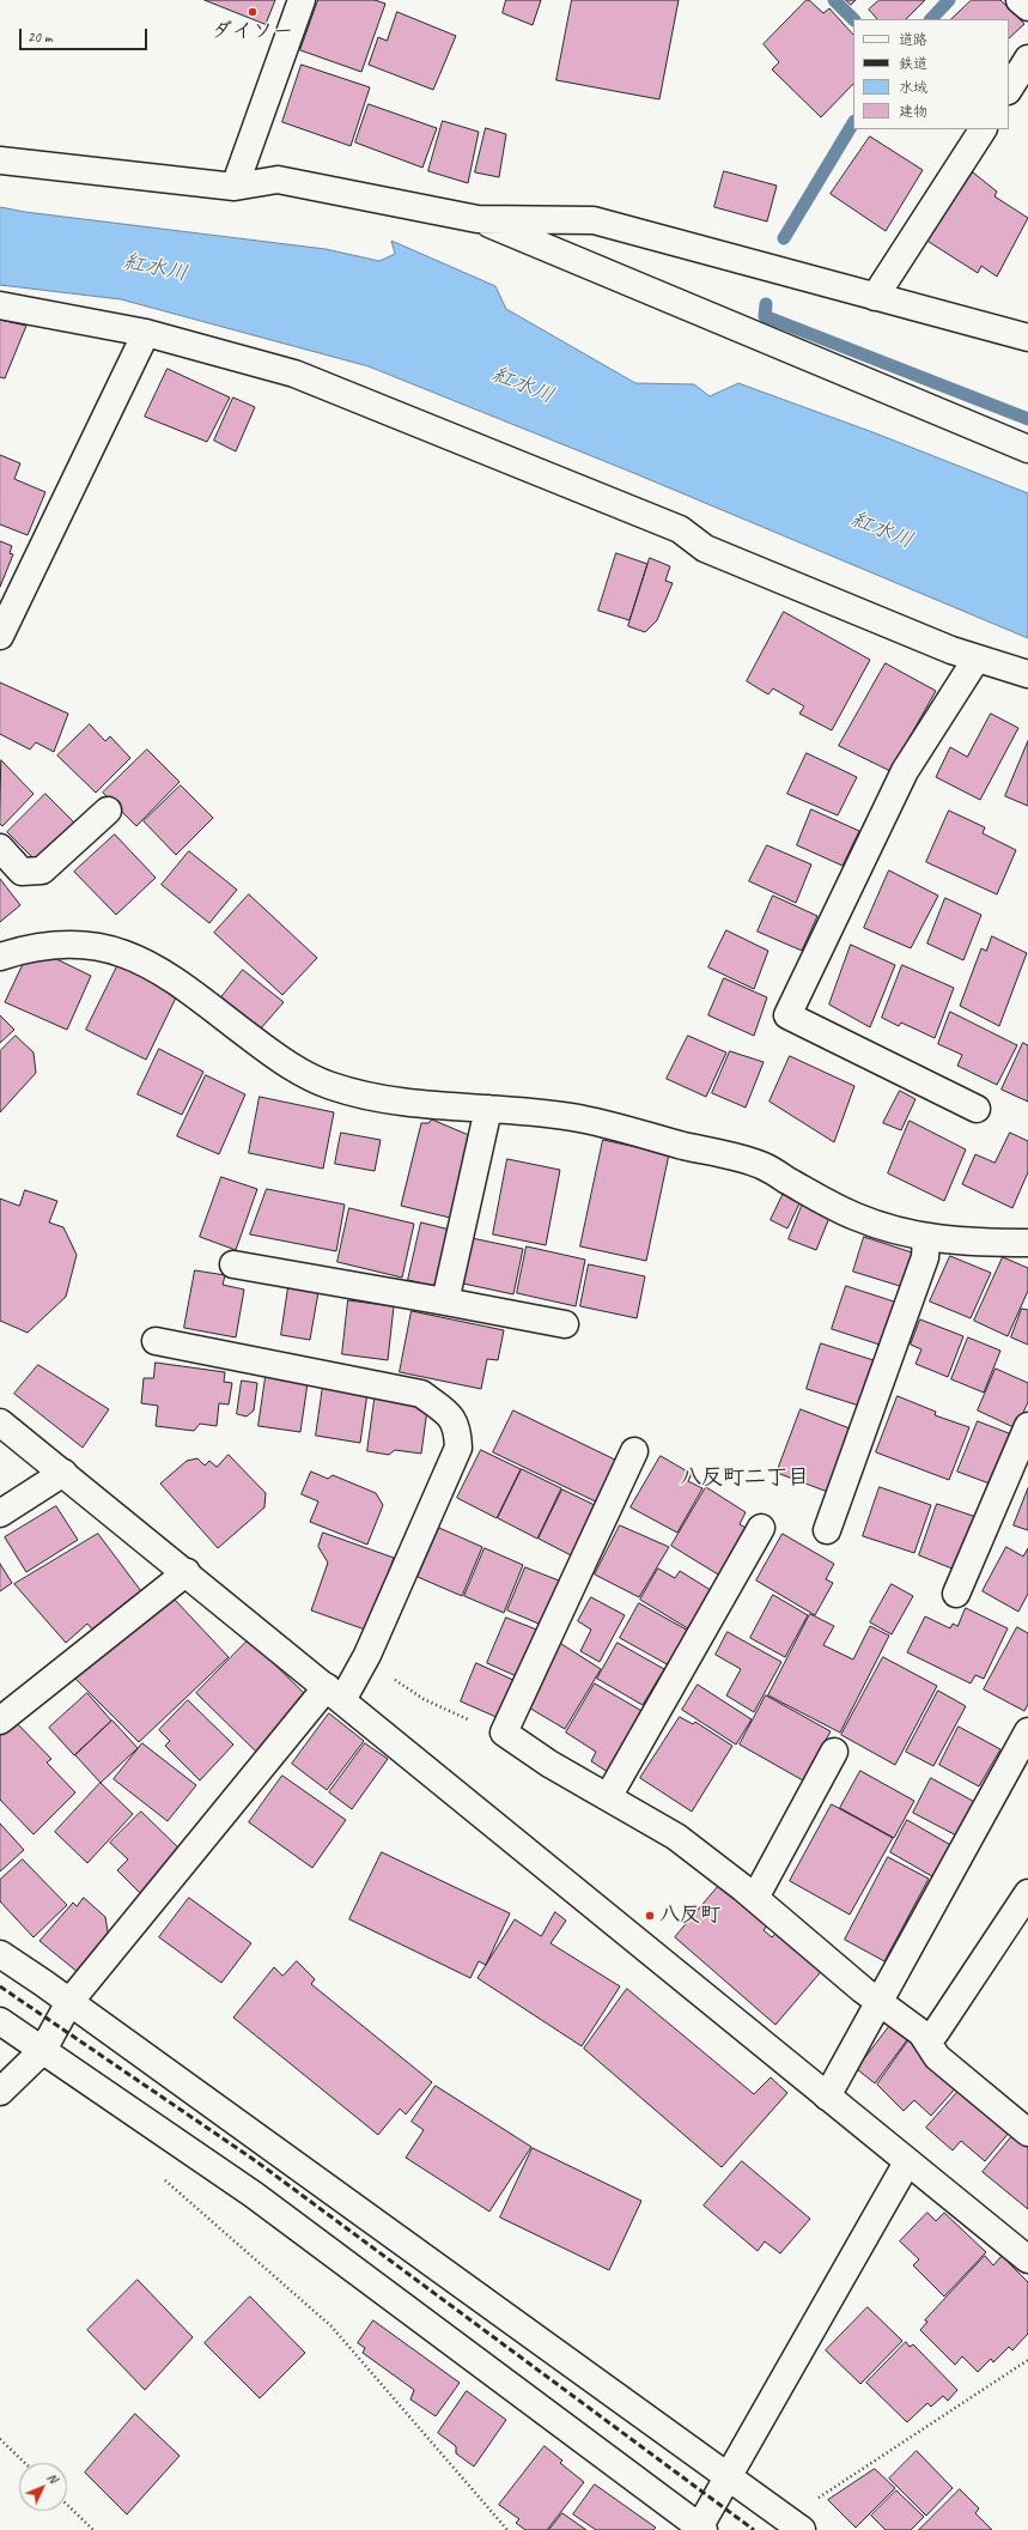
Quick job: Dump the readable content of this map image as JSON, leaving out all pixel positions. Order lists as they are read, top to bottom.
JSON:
{
  "districts": ["八反町二丁目"],
  "water": ["紅水川"],
  "places": ["ダイソー", "八反町"],
  "legend": [
    "道路",
    "鉄道",
    "水域",
    "建物"
  ],
  "scale_bar": "20 m",
  "north": "top right"
}
